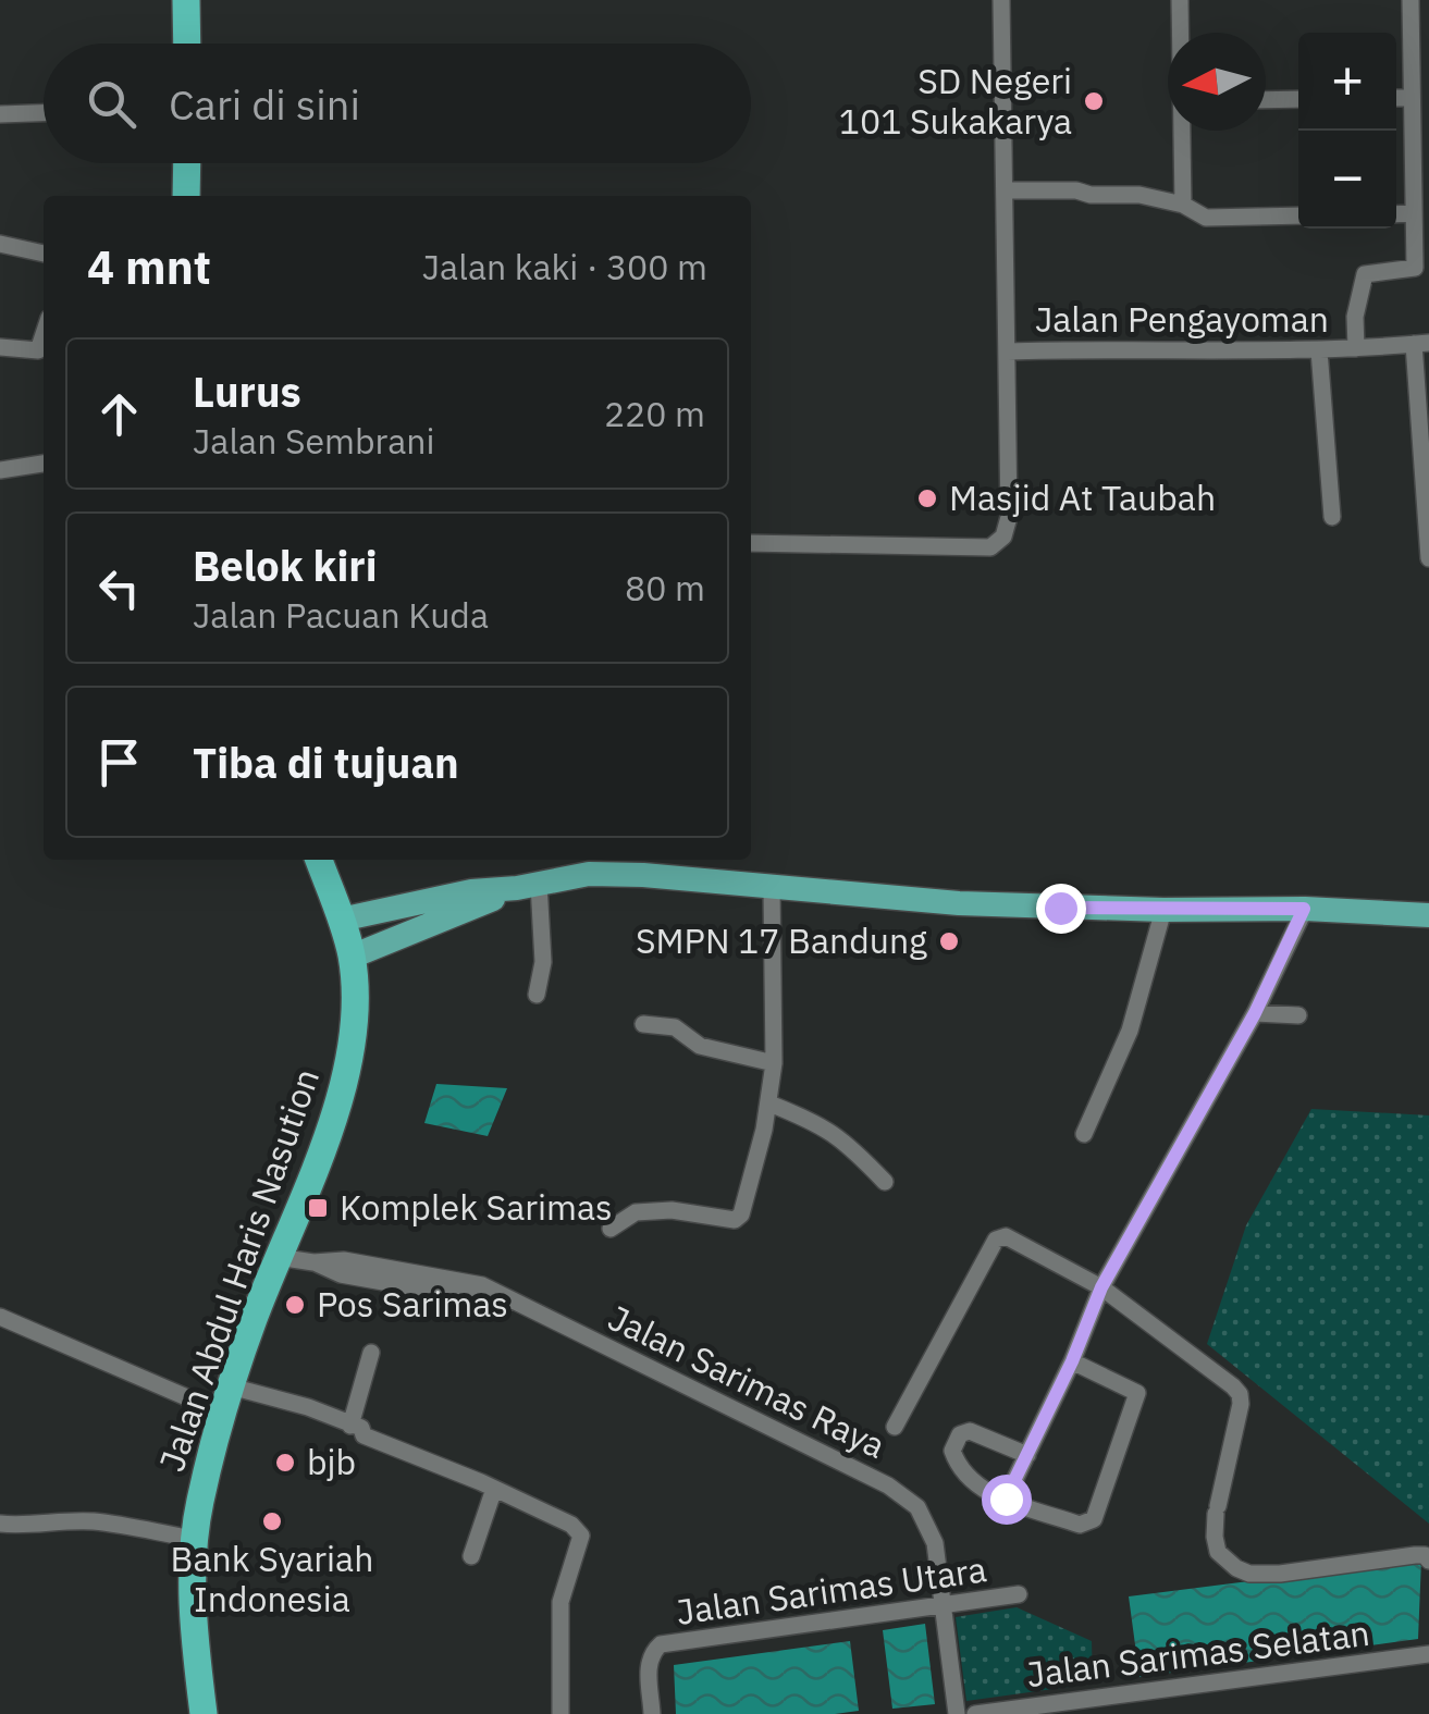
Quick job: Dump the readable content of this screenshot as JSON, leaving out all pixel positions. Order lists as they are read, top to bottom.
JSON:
{
  "streets": {
    "highway": ["Jalan Abdul Haris Nasution"],
    "street": [
      "Jalan Pengayoman",
      "Jalan Sarimas Raya",
      "Jalan Sarimas Utara",
      "Jalan Sarimas Selatan"
    ]
  },
  "crossings": [
    ["Jalan Sarimas Raya", "Jalan Sarimas Utara"]
  ],
  "places": {
    "other": [
      "SD Negeri 101 Sukakarya",
      "Masjid At Taubah",
      "SMPN 17 Bandung",
      "Pos Sarimas",
      "bjb",
      "Bank Syariah Indonesia"
    ],
    "transit": ["Komplek Sarimas"]
  },
  "north": "left",
  "page": {
    "map_buttons": ["+", "−"],
    "search": "Cari di sini",
    "heading": ["4 mnt", "Jalan kaki · 300 m"],
    "list": [
      ["Lurus", "Jalan Sembrani", "220 m"],
      ["Belok kiri", "Jalan Pacuan Kuda", "80 m"],
      "Tiba di tujuan"
    ]
  }
}
